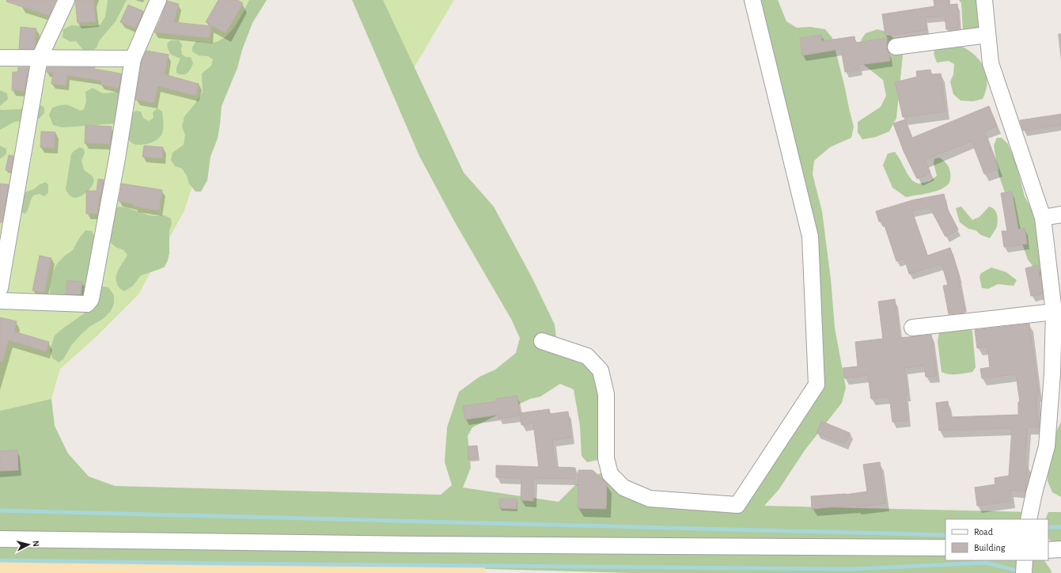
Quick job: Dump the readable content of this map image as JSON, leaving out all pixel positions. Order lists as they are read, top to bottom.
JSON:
{
  "legend": ["Road", "Building"],
  "north": "right"
}
